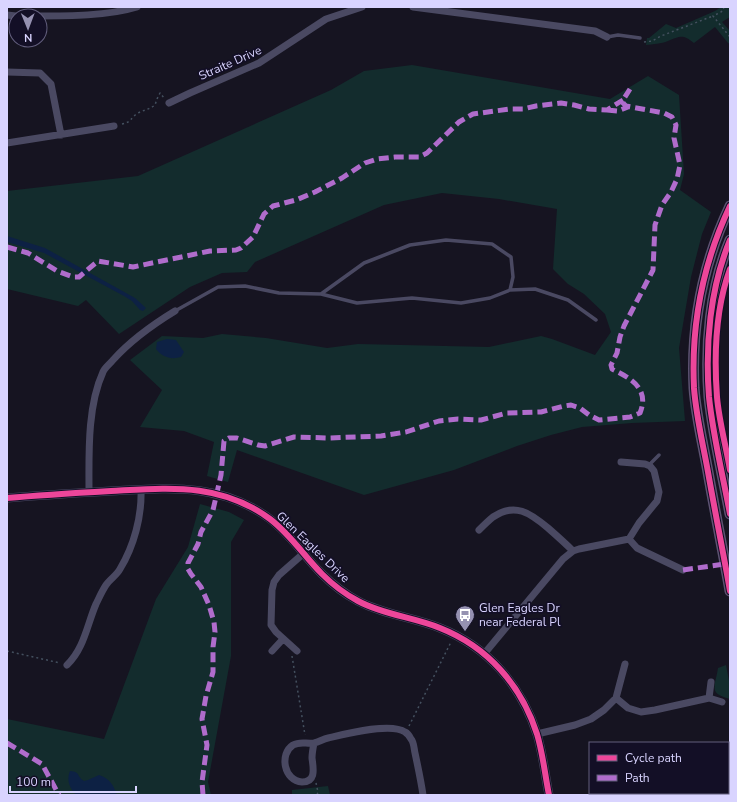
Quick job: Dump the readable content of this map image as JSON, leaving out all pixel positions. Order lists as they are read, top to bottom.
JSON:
{
  "streets": {
    "street": ["Straite Drive", "Glen Eagles Drive"]
  },
  "places": {
    "bus stop": ["Glen Eagles Dr near Federal Pl"]
  },
  "legend": ["Cycle path", "Path"],
  "scale_bar": "100 m",
  "north": "bottom"
}
